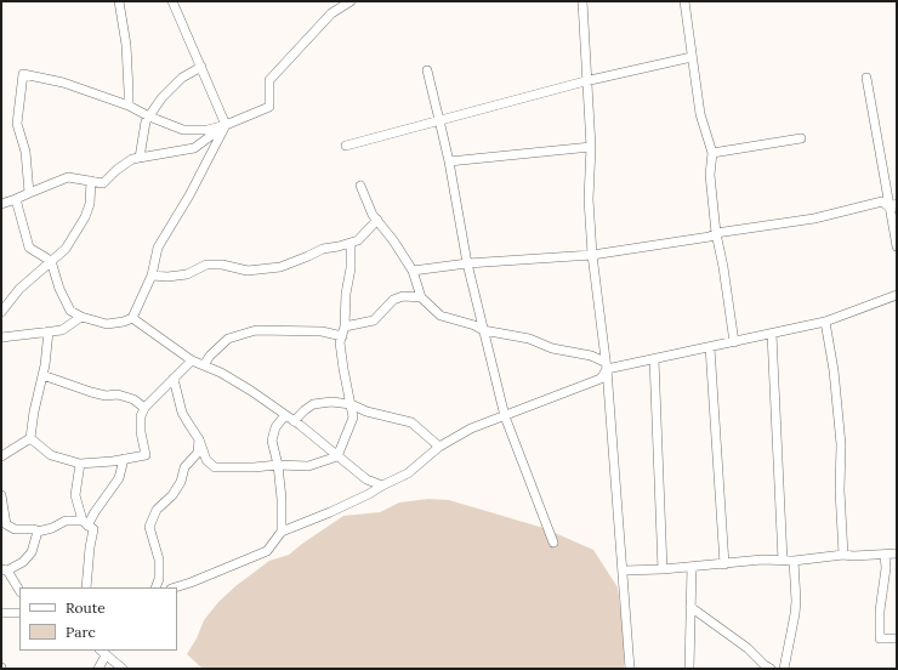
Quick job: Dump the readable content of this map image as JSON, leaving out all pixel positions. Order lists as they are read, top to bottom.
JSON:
{
  "legend": ["Route", "Parc"]
}
